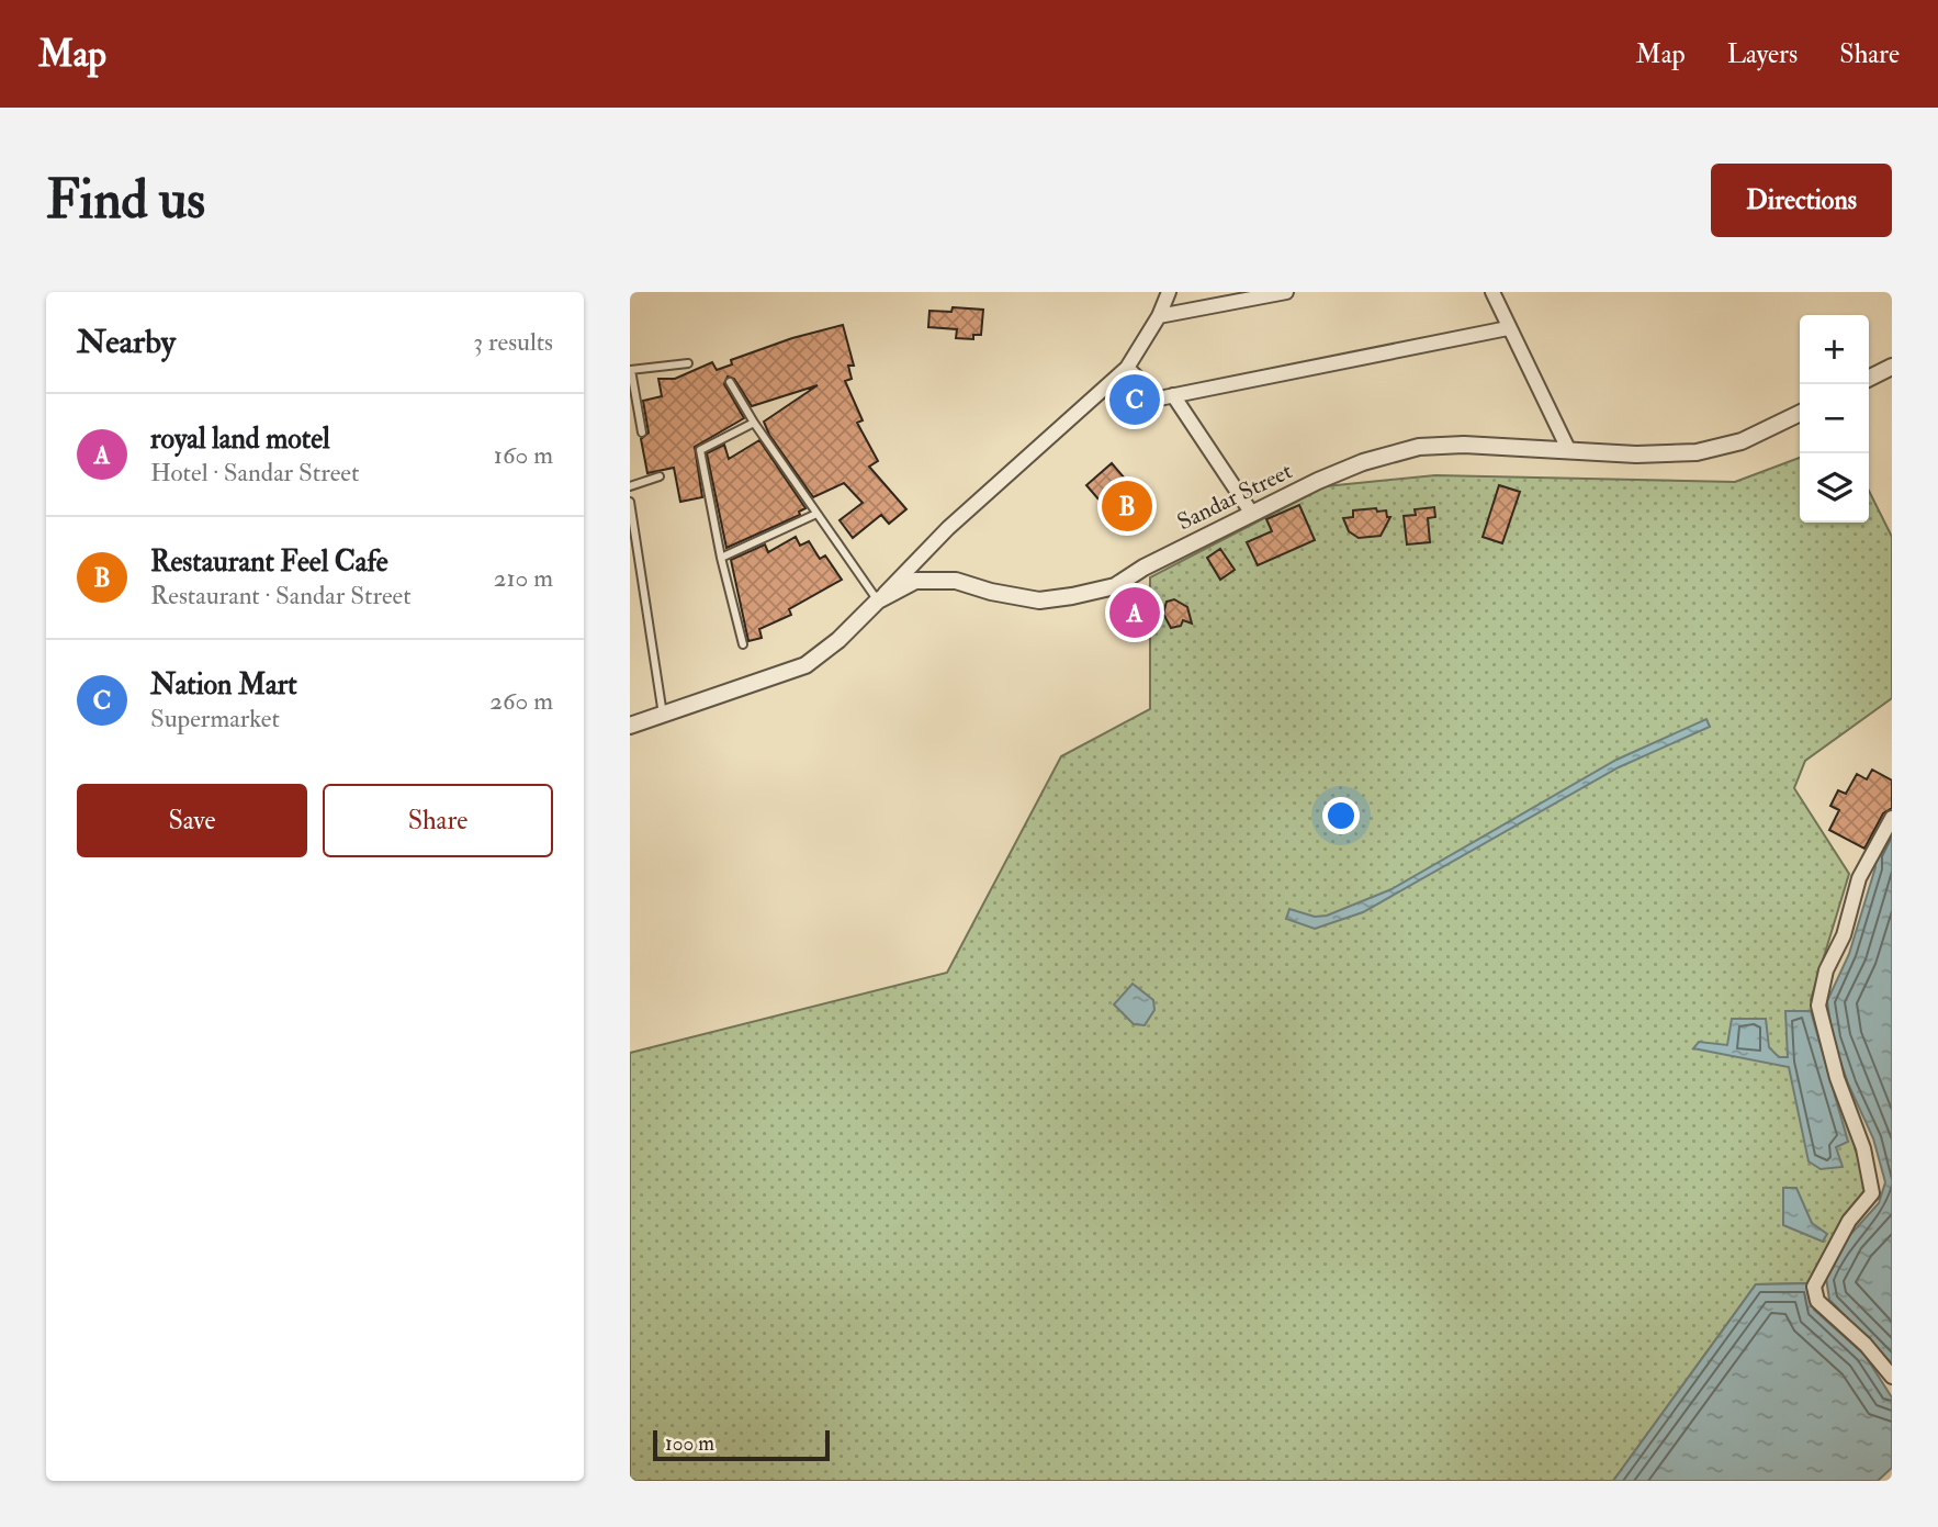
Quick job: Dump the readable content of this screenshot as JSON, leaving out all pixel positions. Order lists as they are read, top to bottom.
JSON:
{
  "streets": {
    "street": ["Sandar Street"]
  },
  "scale_bar": "100 m",
  "page": {
    "header": "Map",
    "nav": ["Map", "Layers", "Share"],
    "buttons": [
      "Directions",
      ["Save", "Share"]
    ],
    "title": "Find us",
    "heading": ["Nearby", "3 results"],
    "map_buttons": ["+", "−"],
    "pins": ["C", "B", "A"],
    "list": [
      {
        "mark": "A",
        "name": "royal land motel",
        "note": "Hotel · Sandar Street",
        "value": "160 m"
      },
      {
        "mark": "B",
        "name": "Restaurant Feel Cafe",
        "note": "Restaurant · Sandar Street",
        "value": "210 m"
      },
      {
        "mark": "C",
        "name": "Nation Mart",
        "note": "Supermarket",
        "value": "260 m"
      }
    ],
    "scale": "100 m"
  }
}
